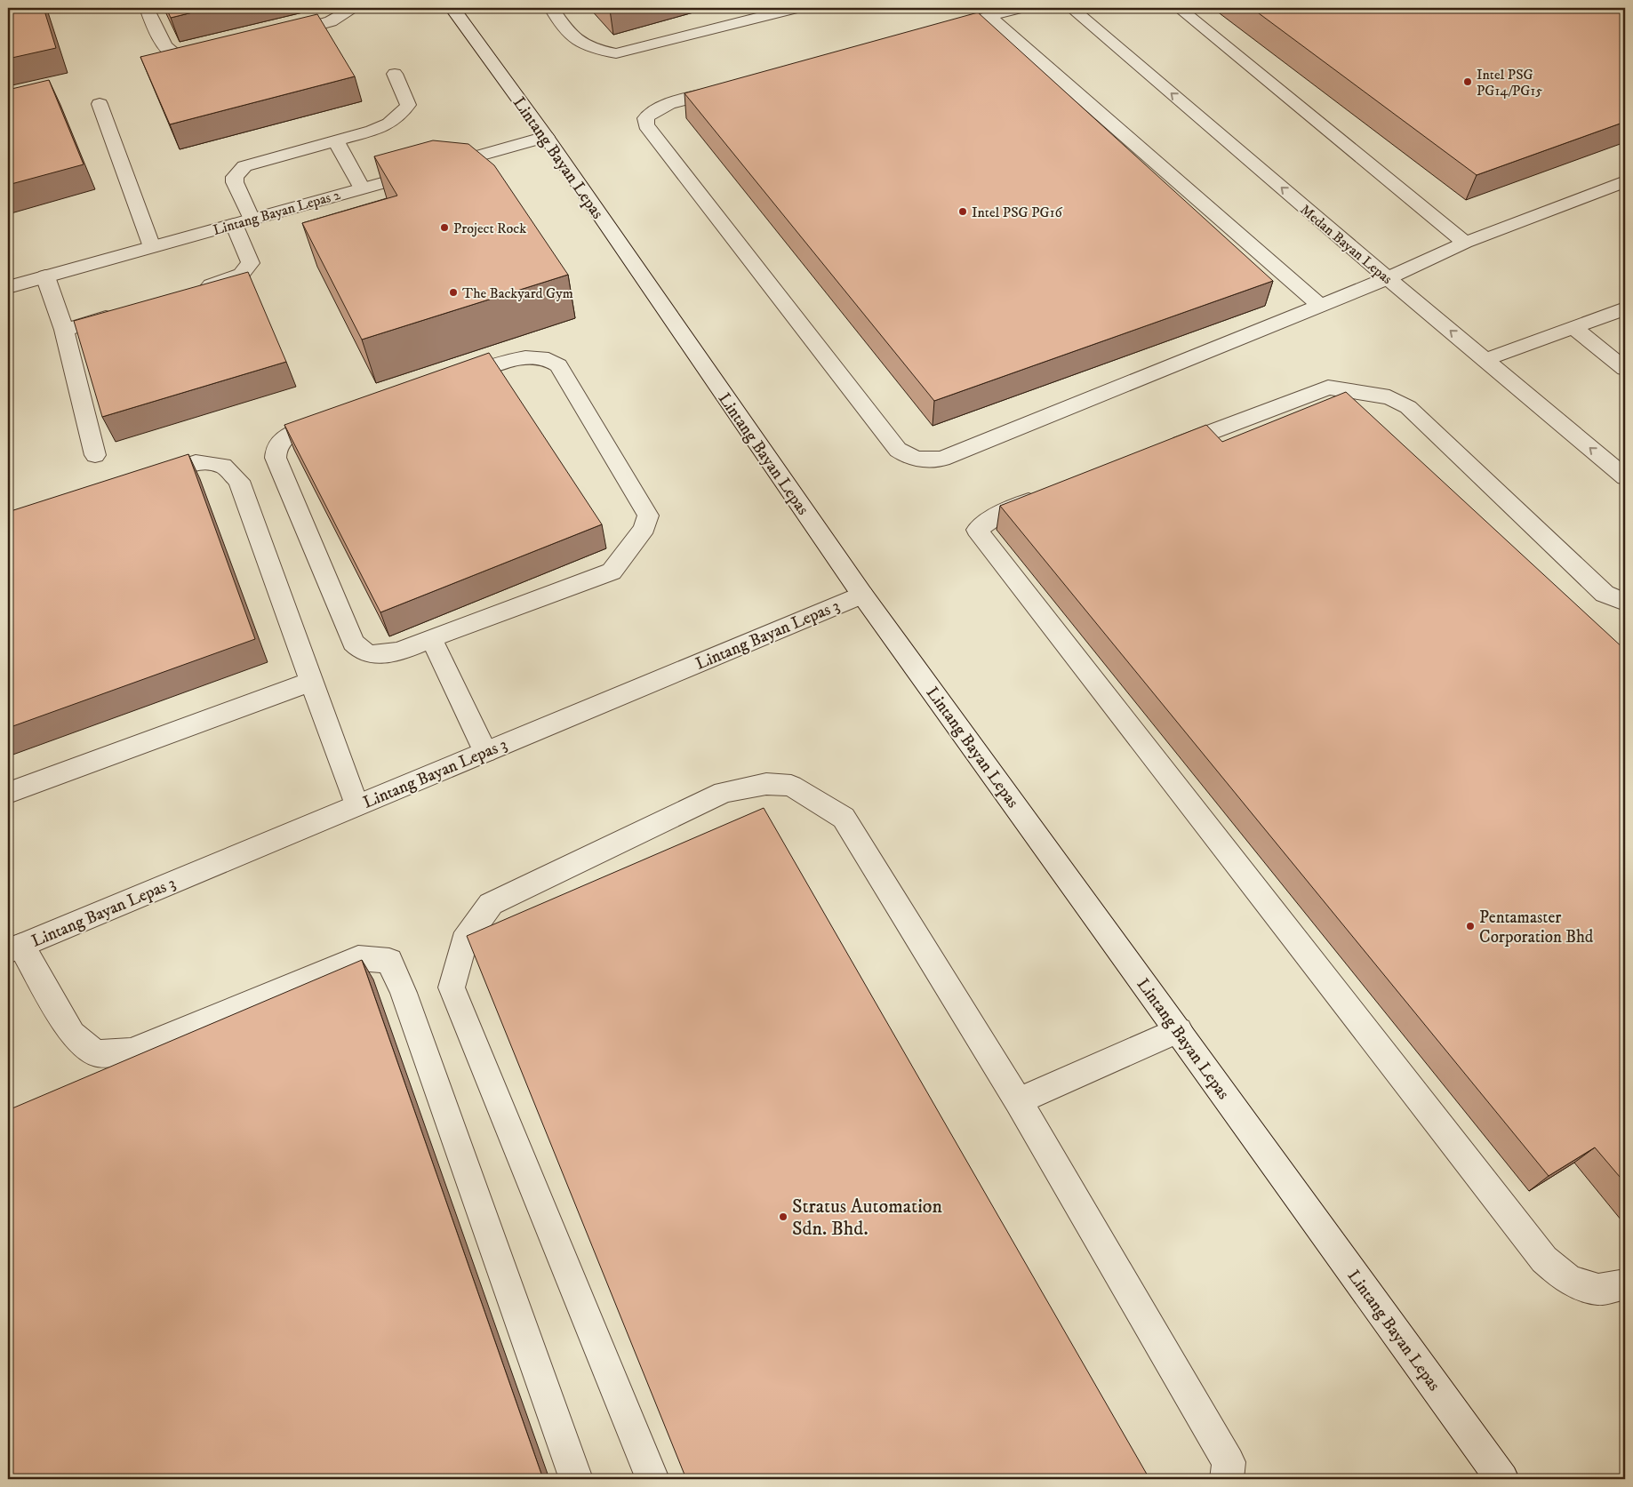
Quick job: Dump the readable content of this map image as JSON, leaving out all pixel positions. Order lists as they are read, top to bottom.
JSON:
{
  "streets": {
    "street": [
      "Lintang Bayan Lepas",
      "Lintang Bayan Lepas 2",
      "Medan Bayan Lepas",
      "Lintang Bayan Lepas 3"
    ]
  },
  "crossings": [
    ["Lintang Bayan Lepas", "Lintang Bayan Lepas 2"],
    ["Lintang Bayan Lepas", "Lintang Bayan Lepas 3"]
  ],
  "places": [
    "Intel PSG PG14/PG15",
    "Intel PSG PG16",
    "Project Rock",
    "The Backyard Gym",
    "Pentamaster Corporation Bhd",
    "Stratus Automation Sdn. Bhd."
  ]
}
